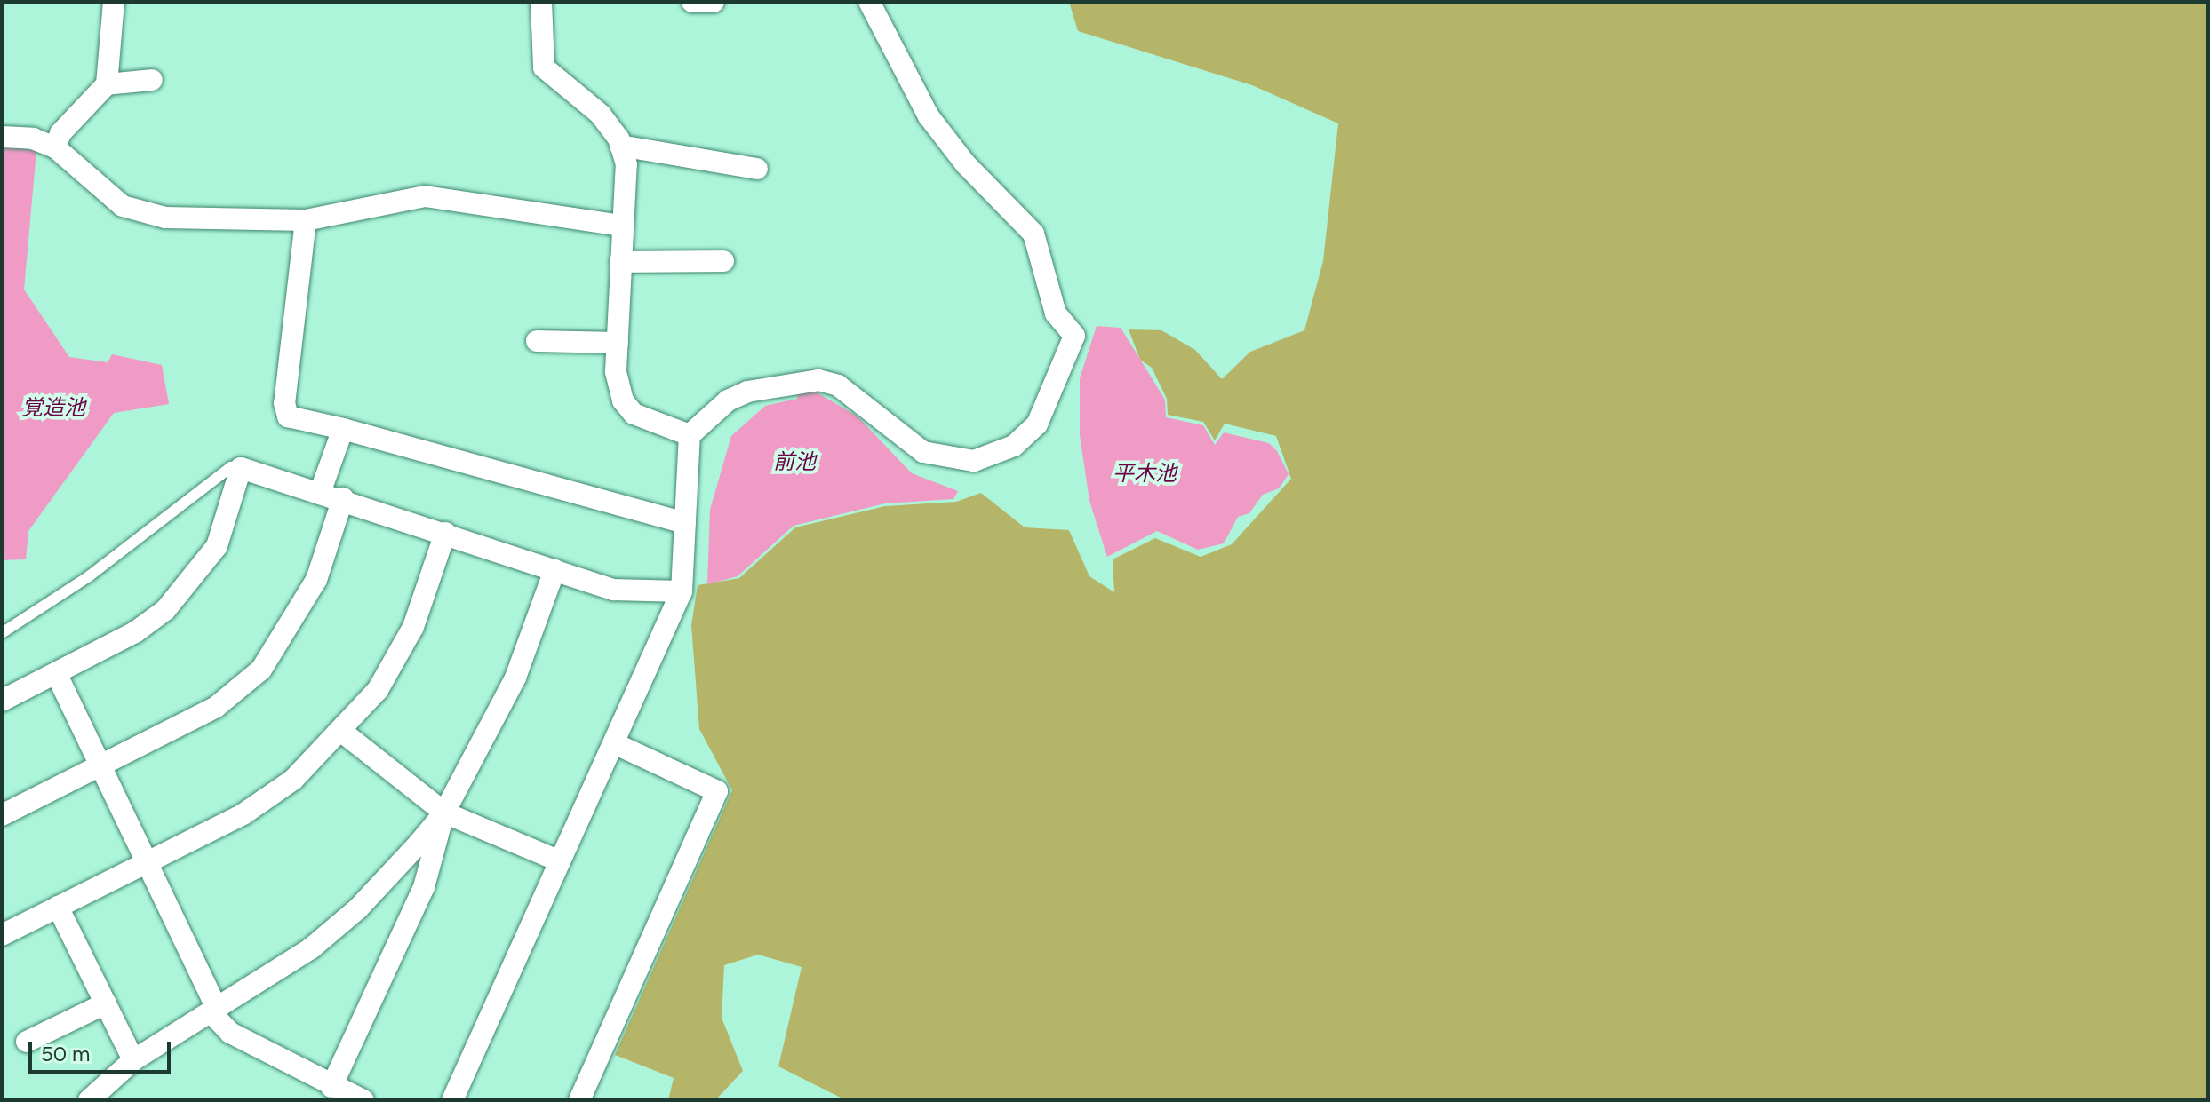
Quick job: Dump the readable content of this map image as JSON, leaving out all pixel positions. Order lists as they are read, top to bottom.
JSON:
{
  "water": ["覚造池", "前池", "平木池"],
  "scale_bar": "50 m"
}
